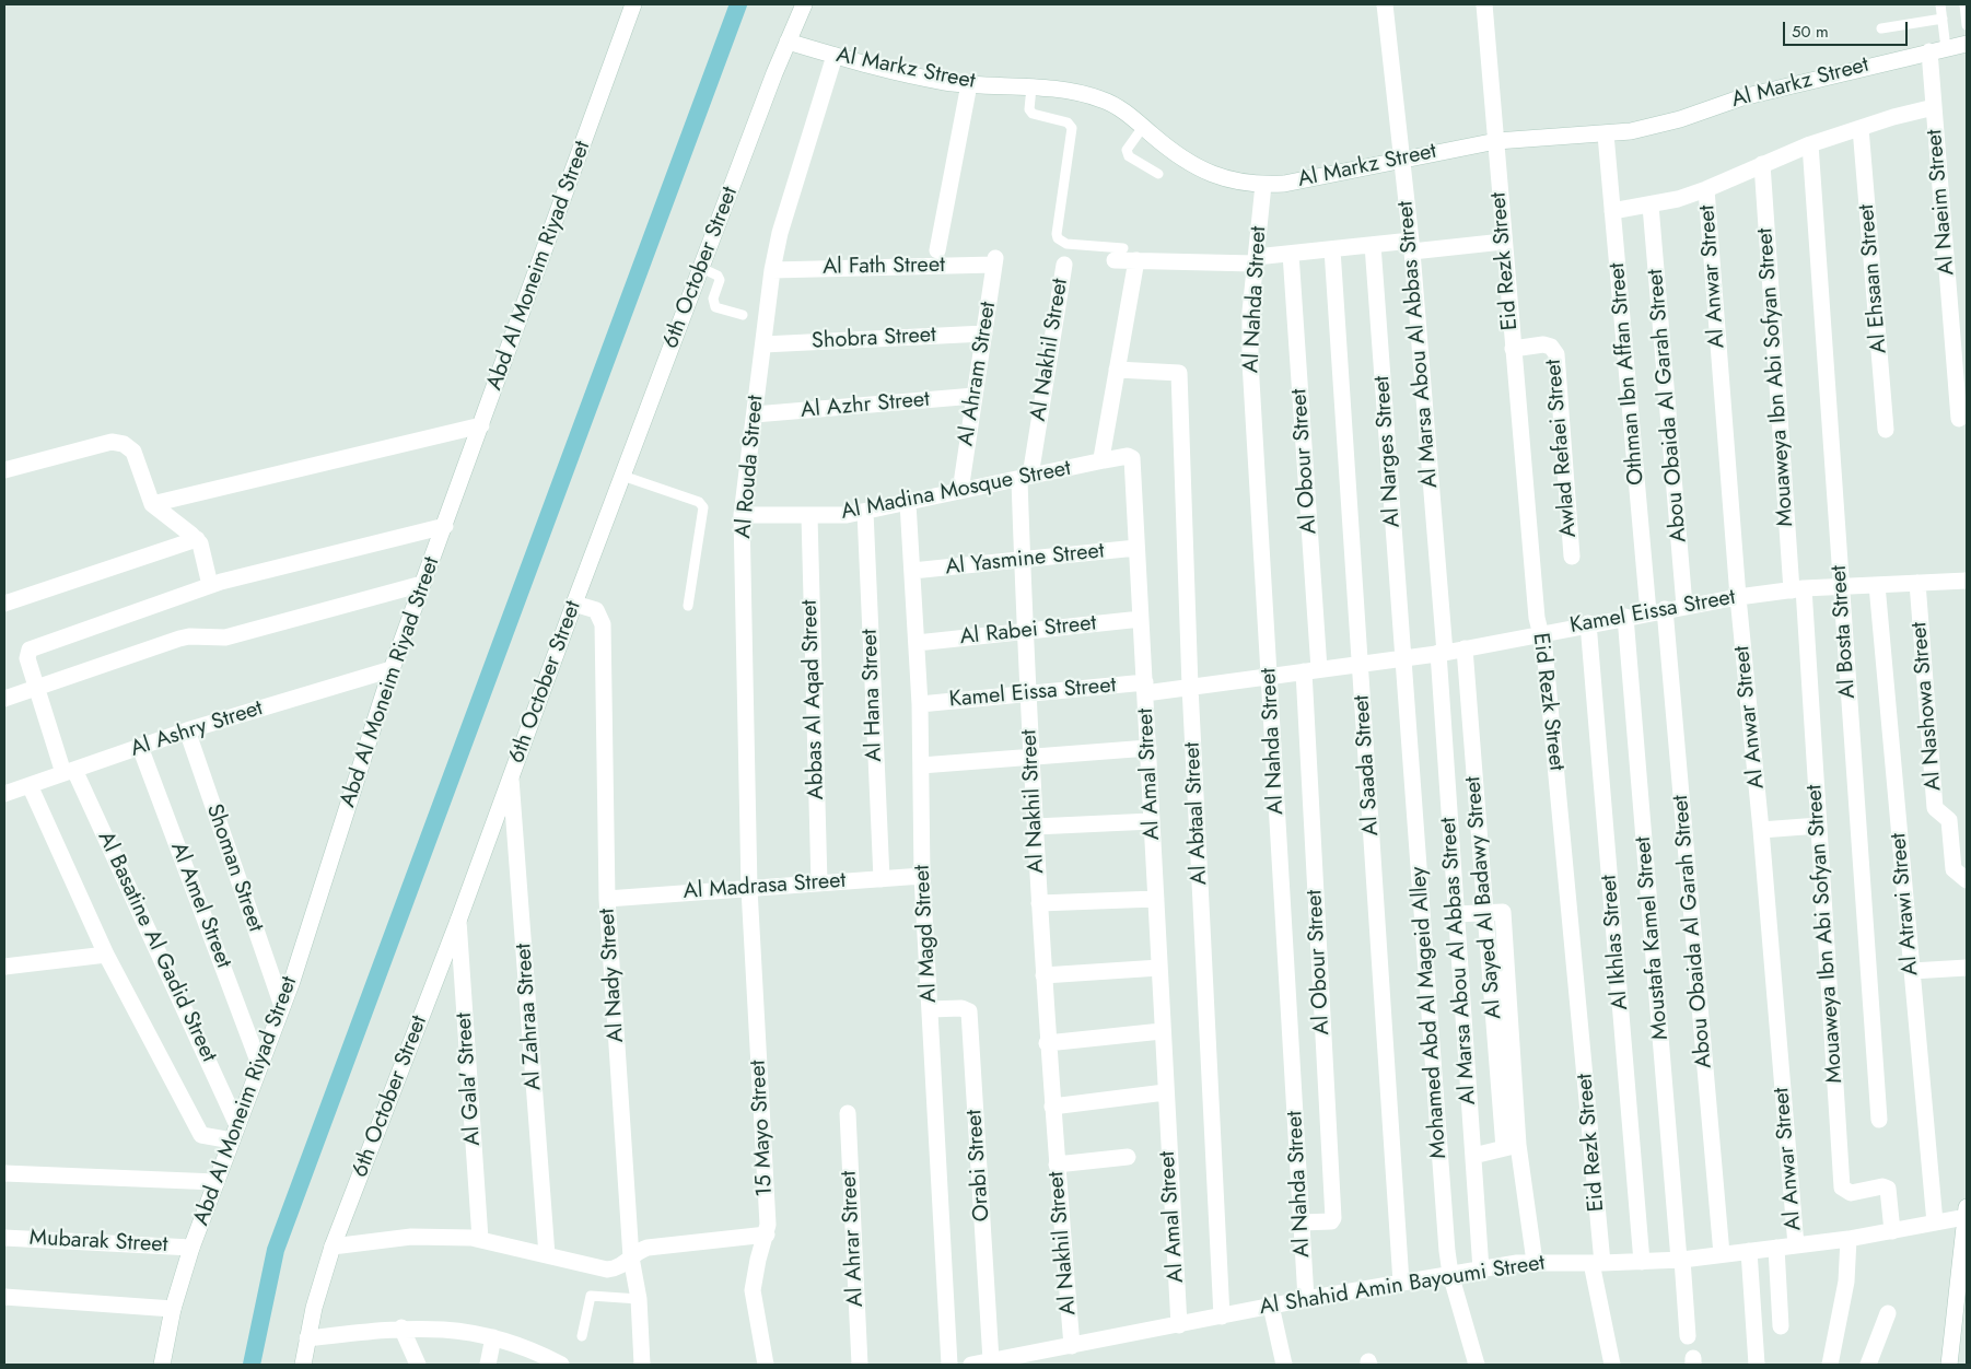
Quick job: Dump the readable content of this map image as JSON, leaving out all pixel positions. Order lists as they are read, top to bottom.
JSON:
{
  "streets": {
    "street": [
      "Al Markz Street",
      "Al Naeim Street",
      "Eid Rezk Street",
      "Abd Al Moneim Riyad Street",
      "Al Fath Street",
      "6th October Street",
      "Al Anwar Street",
      "Al Ehsaan Street",
      "Al Nahda Street",
      "Shobra Street",
      "Al Marsa Abou Al Abbas Street",
      "Al Nakhil Street",
      "Al Ahram Street",
      "Othman Ibn Affan Street",
      "Mouaweya Ibn Abi Sofyan Street",
      "Al Azhr Street",
      "Abou Obaida Al Garah Street",
      "Awlad Refaei Street",
      "Al Narges Street",
      "Al Obour Street",
      "Al Rouda Street",
      "Al Madina Mosque Street",
      "Al Yasmine Street",
      "Kamel Eissa Street",
      "Al Rabei Street",
      "Al Bosta Street",
      "Al Hana Street",
      "Abbas Al Aqad Street",
      "Al Nashowa Street",
      "Al Ashry Street",
      "Al Saada Street",
      "Al Amal Street",
      "Al Abtaal Street",
      "Shoman Street",
      "Al Madrasa Street",
      "Al Sayed Al Badawy Street",
      "Al Atrawi Street",
      "Al Amel Street",
      "Al Magd Street",
      "Moustafa Kamel Street",
      "Al Ikhlas Street",
      "Al Basatine Al Gadid Street",
      "Al Nady Street",
      "Mohamed Abd Al Mageid Alley",
      "Al Zahraa Street",
      "Al Gala' Street",
      "15 Mayo Street",
      "Orabi Street",
      "Al Ahrar Street",
      "Mubarak Street",
      "Al Shahid Amin Bayoumi Street"
    ]
  },
  "crossings": [
    ["Al Markz Street", "Al Naeim Street"],
    ["Al Markz Street", "Eid Rezk Street"],
    ["Al Markz Street", "6th October Street"],
    ["Al Markz Street", "Al Nahda Street"],
    ["Al Markz Street", "Al Marsa Abou Al Abbas Street"],
    ["Al Markz Street", "Othman Ibn Affan Street"],
    ["Al Markz Street", "Al Rouda Street"],
    ["Eid Rezk Street", "Awlad Refaei Street"],
    ["Eid Rezk Street", "Kamel Eissa Street"],
    ["Eid Rezk Street", "Al Shahid Amin Bayoumi Street"],
    ["Abd Al Moneim Riyad Street", "Al Ashry Street"],
    ["Abd Al Moneim Riyad Street", "Shoman Street"],
    ["Abd Al Moneim Riyad Street", "Al Amel Street"],
    ["Abd Al Moneim Riyad Street", "Al Basatine Al Gadid Street"],
    ["Abd Al Moneim Riyad Street", "Mubarak Street"],
    ["Al Fath Street", "Al Ahram Street"],
    ["Al Fath Street", "Al Rouda Street"],
    ["6th October Street", "Al Nady Street"],
    ["6th October Street", "Al Zahraa Street"],
    ["6th October Street", "Al Gala' Street"],
    ["Al Anwar Street", "Kamel Eissa Street"],
    ["Al Anwar Street", "Al Shahid Amin Bayoumi Street"],
    ["Al Nahda Street", "Al Obour Street"],
    ["Al Nahda Street", "Kamel Eissa Street"],
    ["Al Nahda Street", "Al Shahid Amin Bayoumi Street"],
    ["Shobra Street", "Al Ahram Street"],
    ["Shobra Street", "Al Rouda Street"],
    ["Al Marsa Abou Al Abbas Street", "Kamel Eissa Street"],
    ["Al Marsa Abou Al Abbas Street", "Al Shahid Amin Bayoumi Street"],
    ["Al Nakhil Street", "Al Madina Mosque Street"],
    ["Al Nakhil Street", "Al Yasmine Street"],
    ["Al Nakhil Street", "Kamel Eissa Street"],
    ["Al Nakhil Street", "Al Rabei Street"],
    ["Al Nakhil Street", "Al Shahid Amin Bayoumi Street"],
    ["Al Ahram Street", "Al Azhr Street"],
    ["Al Ahram Street", "Al Madina Mosque Street"],
    ["Othman Ibn Affan Street", "Kamel Eissa Street"],
    ["Mouaweya Ibn Abi Sofyan Street", "Kamel Eissa Street"],
    ["Mouaweya Ibn Abi Sofyan Street", "Al Shahid Amin Bayoumi Street"],
    ["Al Azhr Street", "Al Rouda Street"],
    ["Abou Obaida Al Garah Street", "Kamel Eissa Street"],
    ["Abou Obaida Al Garah Street", "Al Shahid Amin Bayoumi Street"],
    ["Al Narges Street", "Kamel Eissa Street"],
    ["Al Narges Street", "Mohamed Abd Al Mageid Alley"],
    ["Al Obour Street", "Kamel Eissa Street"],
    ["Al Rouda Street", "Al Madina Mosque Street"],
    ["Al Rouda Street", "Al Madrasa Street"],
    ["Al Rouda Street", "15 Mayo Street"],
    ["Al Madina Mosque Street", "Al Hana Street"],
    ["Al Madina Mosque Street", "Abbas Al Aqad Street"],
    ["Al Madina Mosque Street", "Al Amal Street"],
    ["Al Madina Mosque Street", "Al Magd Street"],
    ["Al Yasmine Street", "Al Amal Street"],
    ["Al Yasmine Street", "Al Magd Street"],
    ["Kamel Eissa Street", "Al Bosta Street"],
    ["Kamel Eissa Street", "Al Nashowa Street"],
    ["Kamel Eissa Street", "Al Saada Street"],
    ["Kamel Eissa Street", "Al Amal Street"],
    ["Kamel Eissa Street", "Al Abtaal Street"],
    ["Kamel Eissa Street", "Al Sayed Al Badawy Street"],
    ["Kamel Eissa Street", "Al Atrawi Street"],
    ["Kamel Eissa Street", "Al Magd Street"],
    ["Kamel Eissa Street", "Moustafa Kamel Street"],
    ["Kamel Eissa Street", "Al Ikhlas Street"],
    ["Kamel Eissa Street", "Mohamed Abd Al Mageid Alley"],
    ["Al Rabei Street", "Al Amal Street"],
    ["Al Rabei Street", "Al Magd Street"],
    ["Al Hana Street", "Al Madrasa Street"],
    ["Abbas Al Aqad Street", "Al Madrasa Street"],
    ["Al Ashry Street", "Shoman Street"],
    ["Al Ashry Street", "Al Amel Street"],
    ["Al Ashry Street", "Al Basatine Al Gadid Street"],
    ["Al Saada Street", "Al Shahid Amin Bayoumi Street"],
    ["Al Amal Street", "Al Shahid Amin Bayoumi Street"],
    ["Al Abtaal Street", "Al Shahid Amin Bayoumi Street"],
    ["Al Madrasa Street", "Al Magd Street"],
    ["Al Madrasa Street", "Al Nady Street"],
    ["Al Madrasa Street", "15 Mayo Street"],
    ["Al Atrawi Street", "Al Shahid Amin Bayoumi Street"],
    ["Al Magd Street", "Orabi Street"],
    ["Moustafa Kamel Street", "Al Shahid Amin Bayoumi Street"],
    ["Al Ikhlas Street", "Al Shahid Amin Bayoumi Street"],
    ["Mohamed Abd Al Mageid Alley", "Al Shahid Amin Bayoumi Street"],
    ["Orabi Street", "Al Shahid Amin Bayoumi Street"]
  ],
  "scale_bar": "50 m"
}
